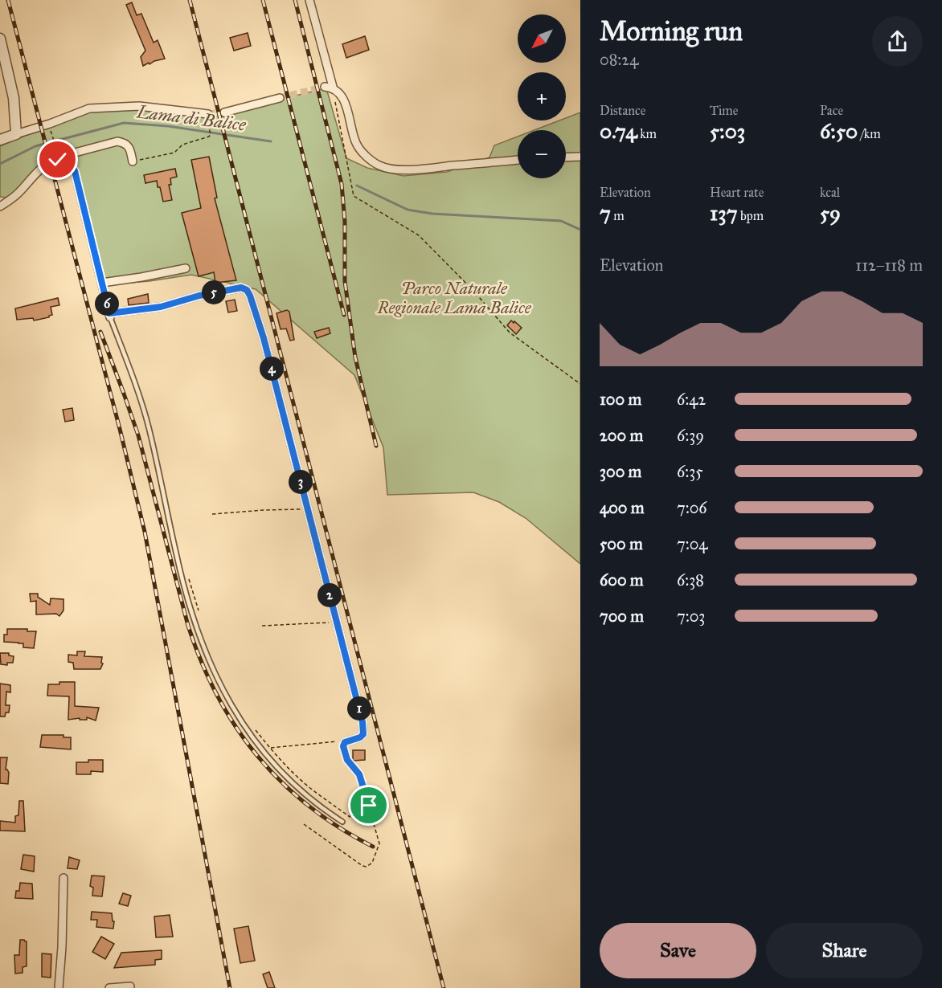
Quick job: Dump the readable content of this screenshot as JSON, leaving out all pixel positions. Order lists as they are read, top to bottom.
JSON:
{
  "water": ["Lama di Balice"],
  "parks": ["Parco Naturale Regionale Lama Balice"],
  "north": "bottom left",
  "page": {
    "heading": ["Morning run", "08:24"],
    "map_buttons": ["+", "−"],
    "stats": [
      ["Distance", "0.74 km"],
      ["Time", "5:03"],
      ["Pace", "6:50 /km"],
      ["Elevation", "7 m"],
      ["Heart rate", "137 bpm"],
      ["kcal", "59"]
    ],
    "chart": ["Elevation", "112–118 m"],
    "pins": [
      "5",
      "6",
      "4",
      "3",
      "2",
      "1"
    ],
    "list": [
      {
        "name": "100 m",
        "note": "6:42"
      },
      {
        "name": "200 m",
        "note": "6:39"
      },
      {
        "name": "300 m",
        "note": "6:35"
      },
      {
        "name": "400 m",
        "note": "7:06"
      },
      {
        "name": "500 m",
        "note": "7:04"
      },
      {
        "name": "600 m",
        "note": "6:38"
      },
      {
        "name": "700 m",
        "note": "7:03"
      }
    ],
    "buttons": ["Save", "Share"]
  }
}
